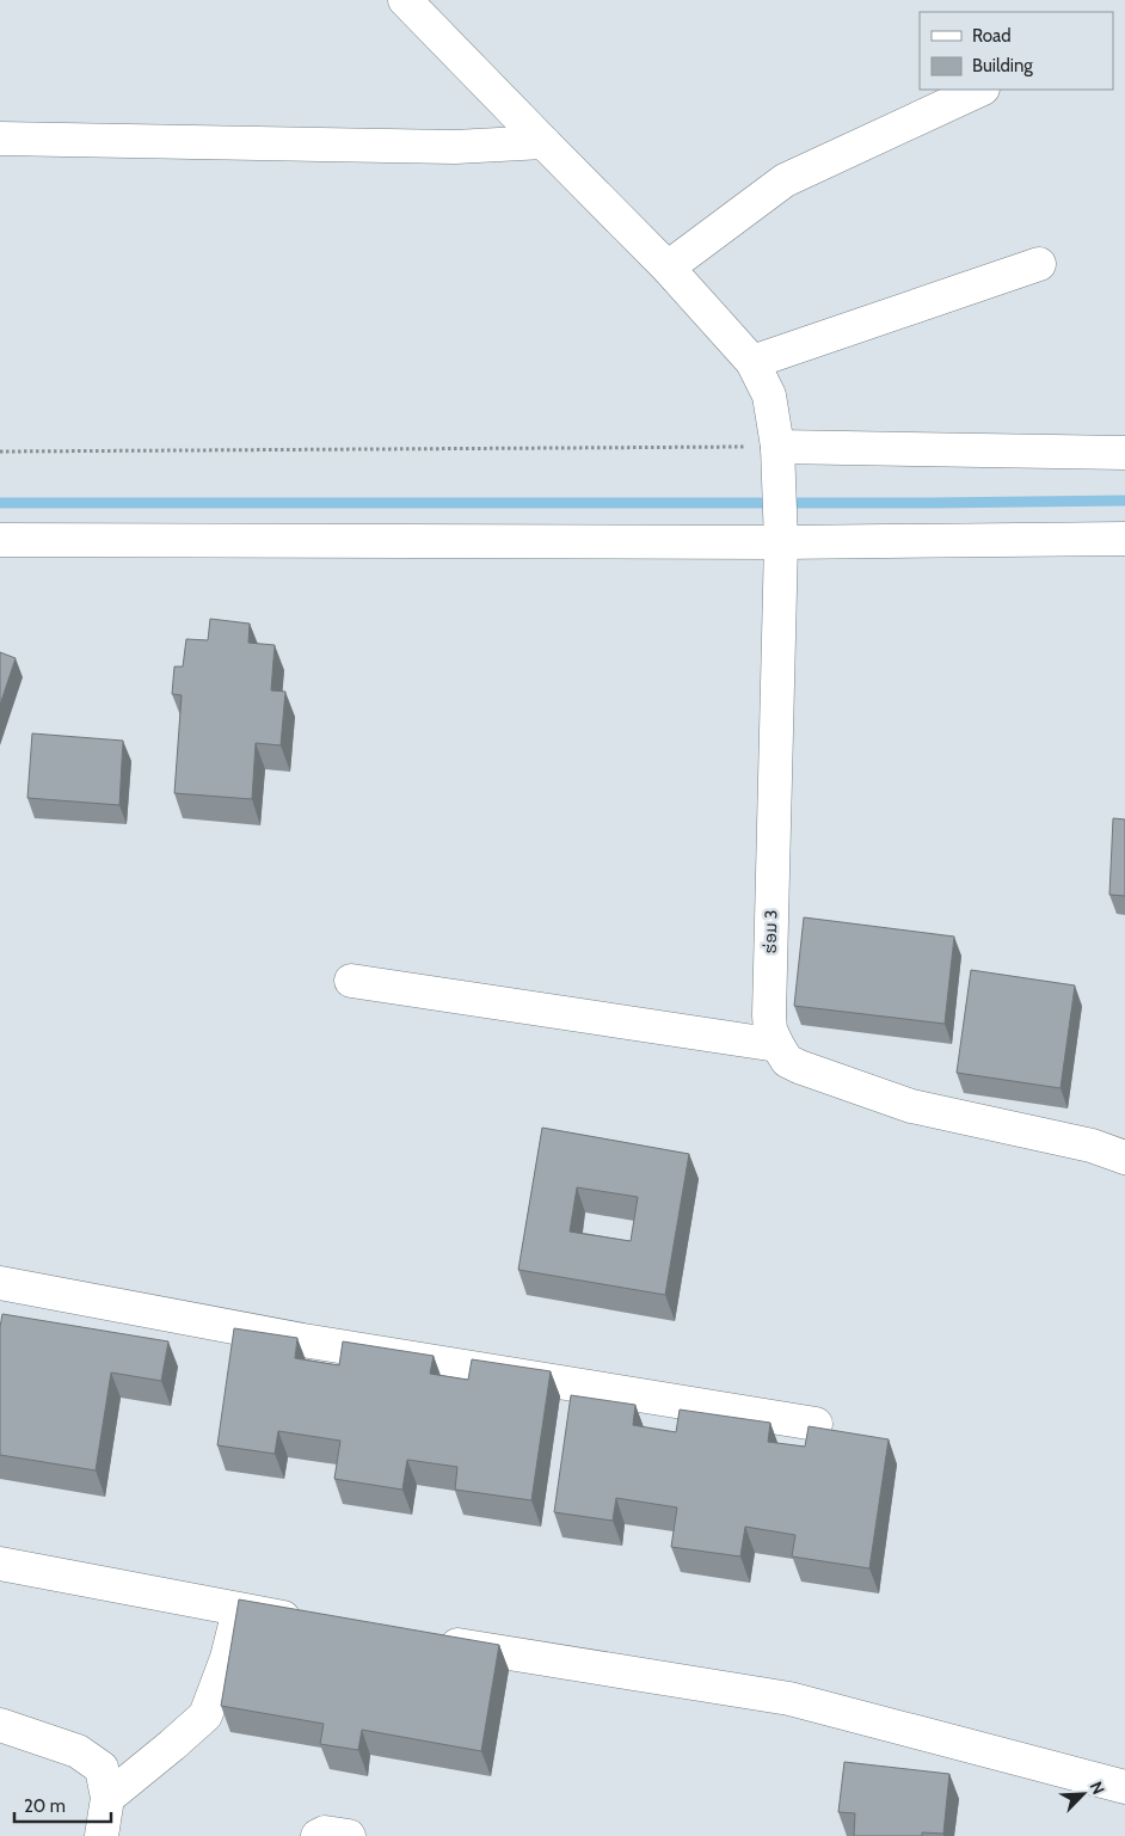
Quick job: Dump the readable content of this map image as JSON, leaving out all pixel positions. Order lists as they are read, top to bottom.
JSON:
{
  "streets": {
    "street": ["ຮ່ອມ 3"]
  },
  "legend": ["Road", "Building"],
  "scale_bar": "20 m",
  "north": "top right"
}
